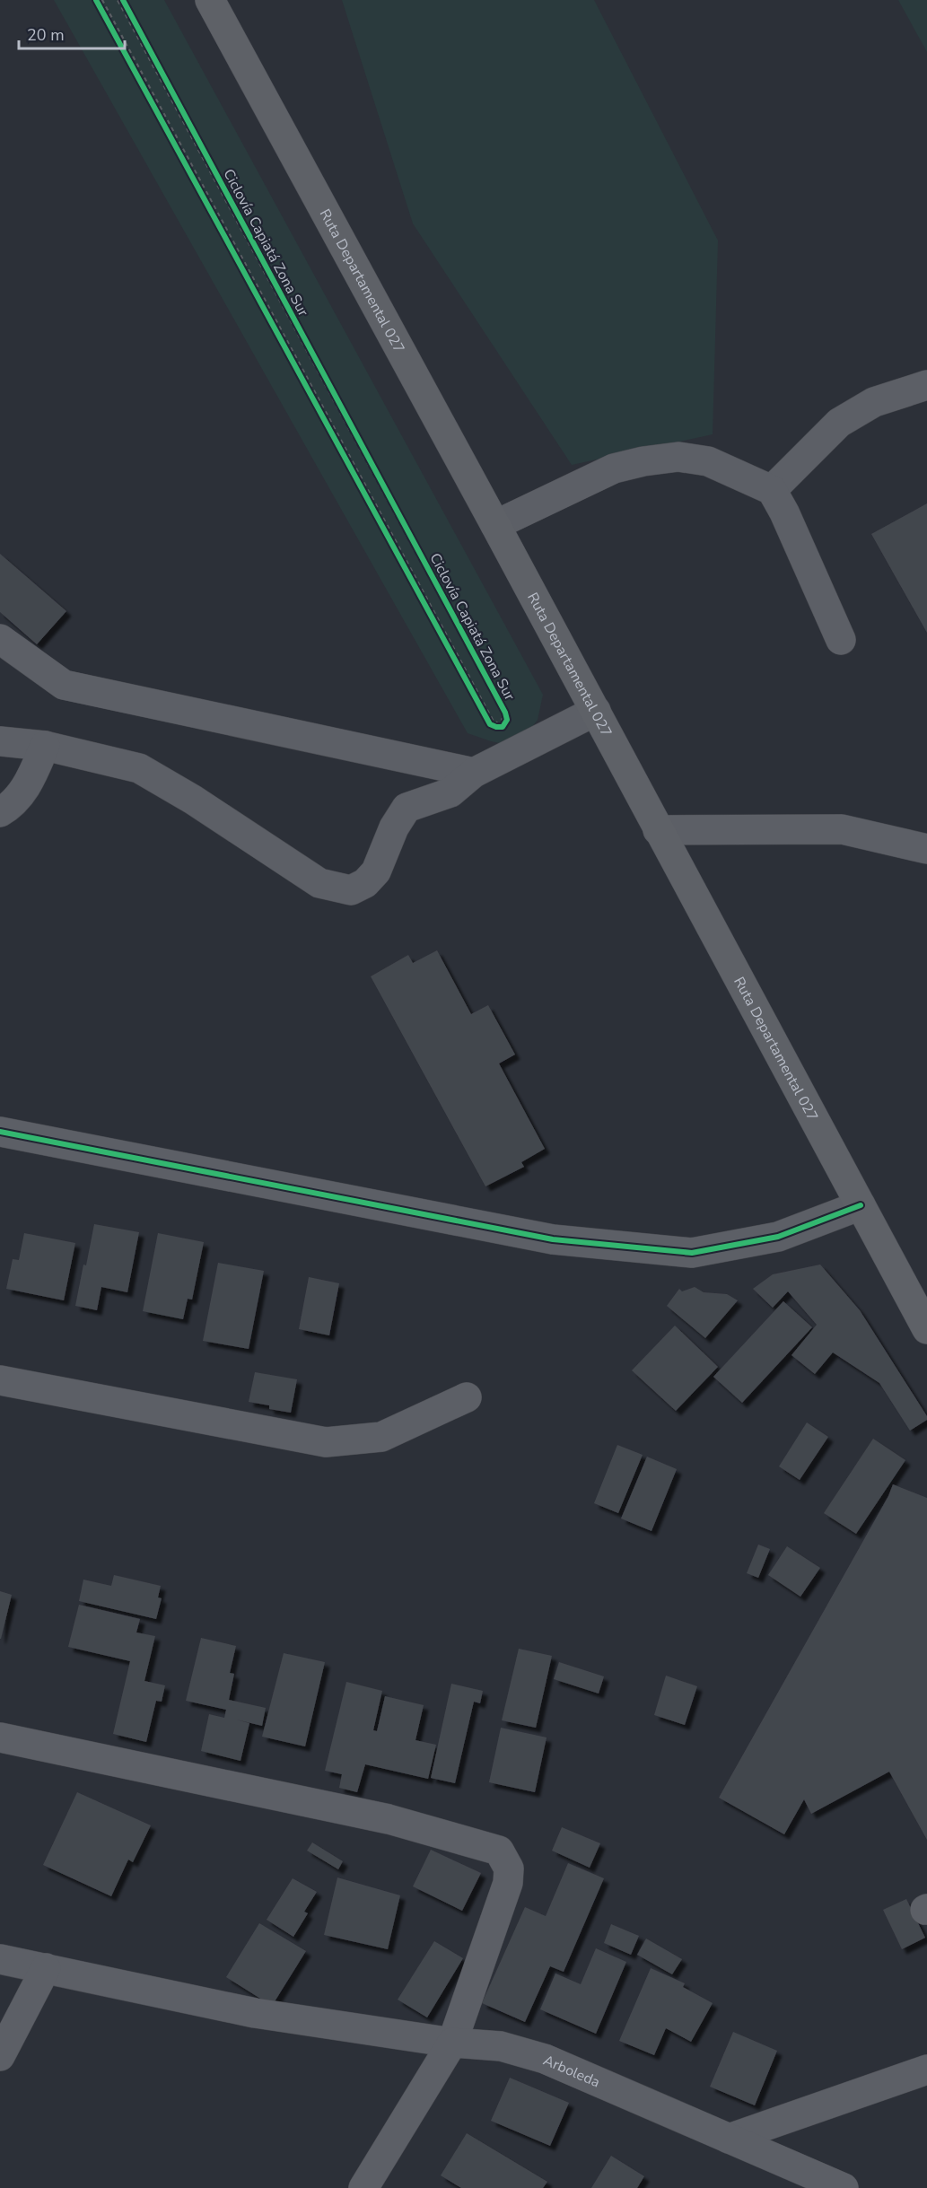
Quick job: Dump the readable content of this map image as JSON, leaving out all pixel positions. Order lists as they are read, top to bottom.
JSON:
{
  "streets": {
    "main road": ["Ruta Departamental 027"],
    "street": ["Arboleda"],
    "cycle path": ["Ciclovía Capiatá Zona Sur"]
  },
  "scale_bar": "20 m"
}
